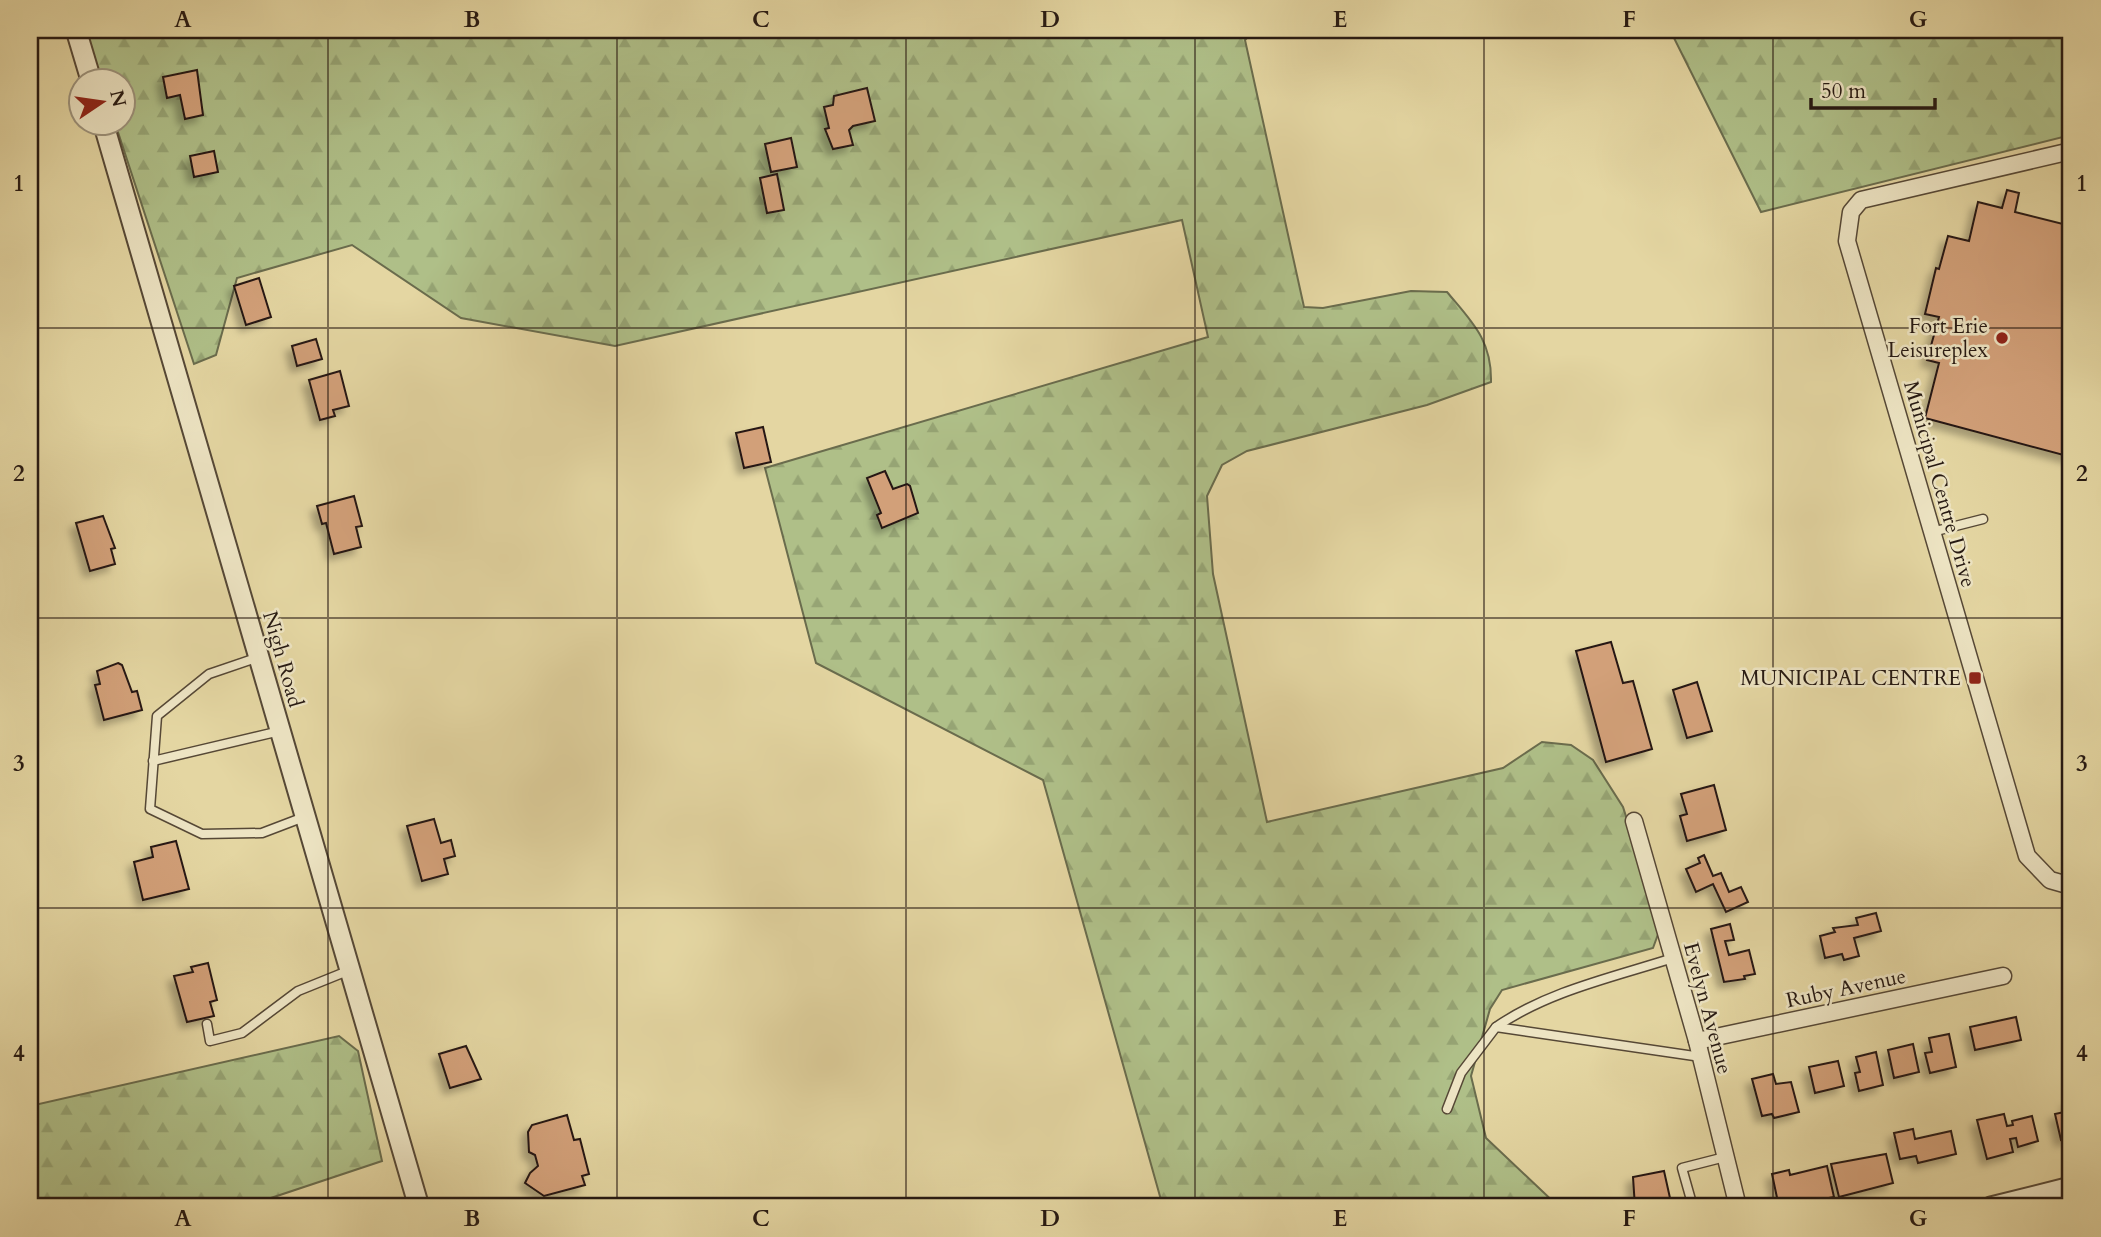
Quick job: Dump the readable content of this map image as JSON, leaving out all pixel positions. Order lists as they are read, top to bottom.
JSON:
{
  "streets": {
    "street": [
      "Municipal Centre Drive",
      "Nigh Road",
      "Ruby Avenue",
      "Evelyn Avenue"
    ]
  },
  "crossings": [
    ["Ruby Avenue", "Evelyn Avenue"]
  ],
  "places": {
    "other": ["Fort Erie Leisureplex"],
    "transit": ["MUNICIPAL CENTRE"]
  },
  "scale_bar": "50 m",
  "north": "right",
  "grid": {
    "columns": [
      "A",
      "B",
      "C",
      "D",
      "E",
      "F",
      "G"
    ],
    "rows": [
      "1",
      "2",
      "3",
      "4"
    ]
  }
}
